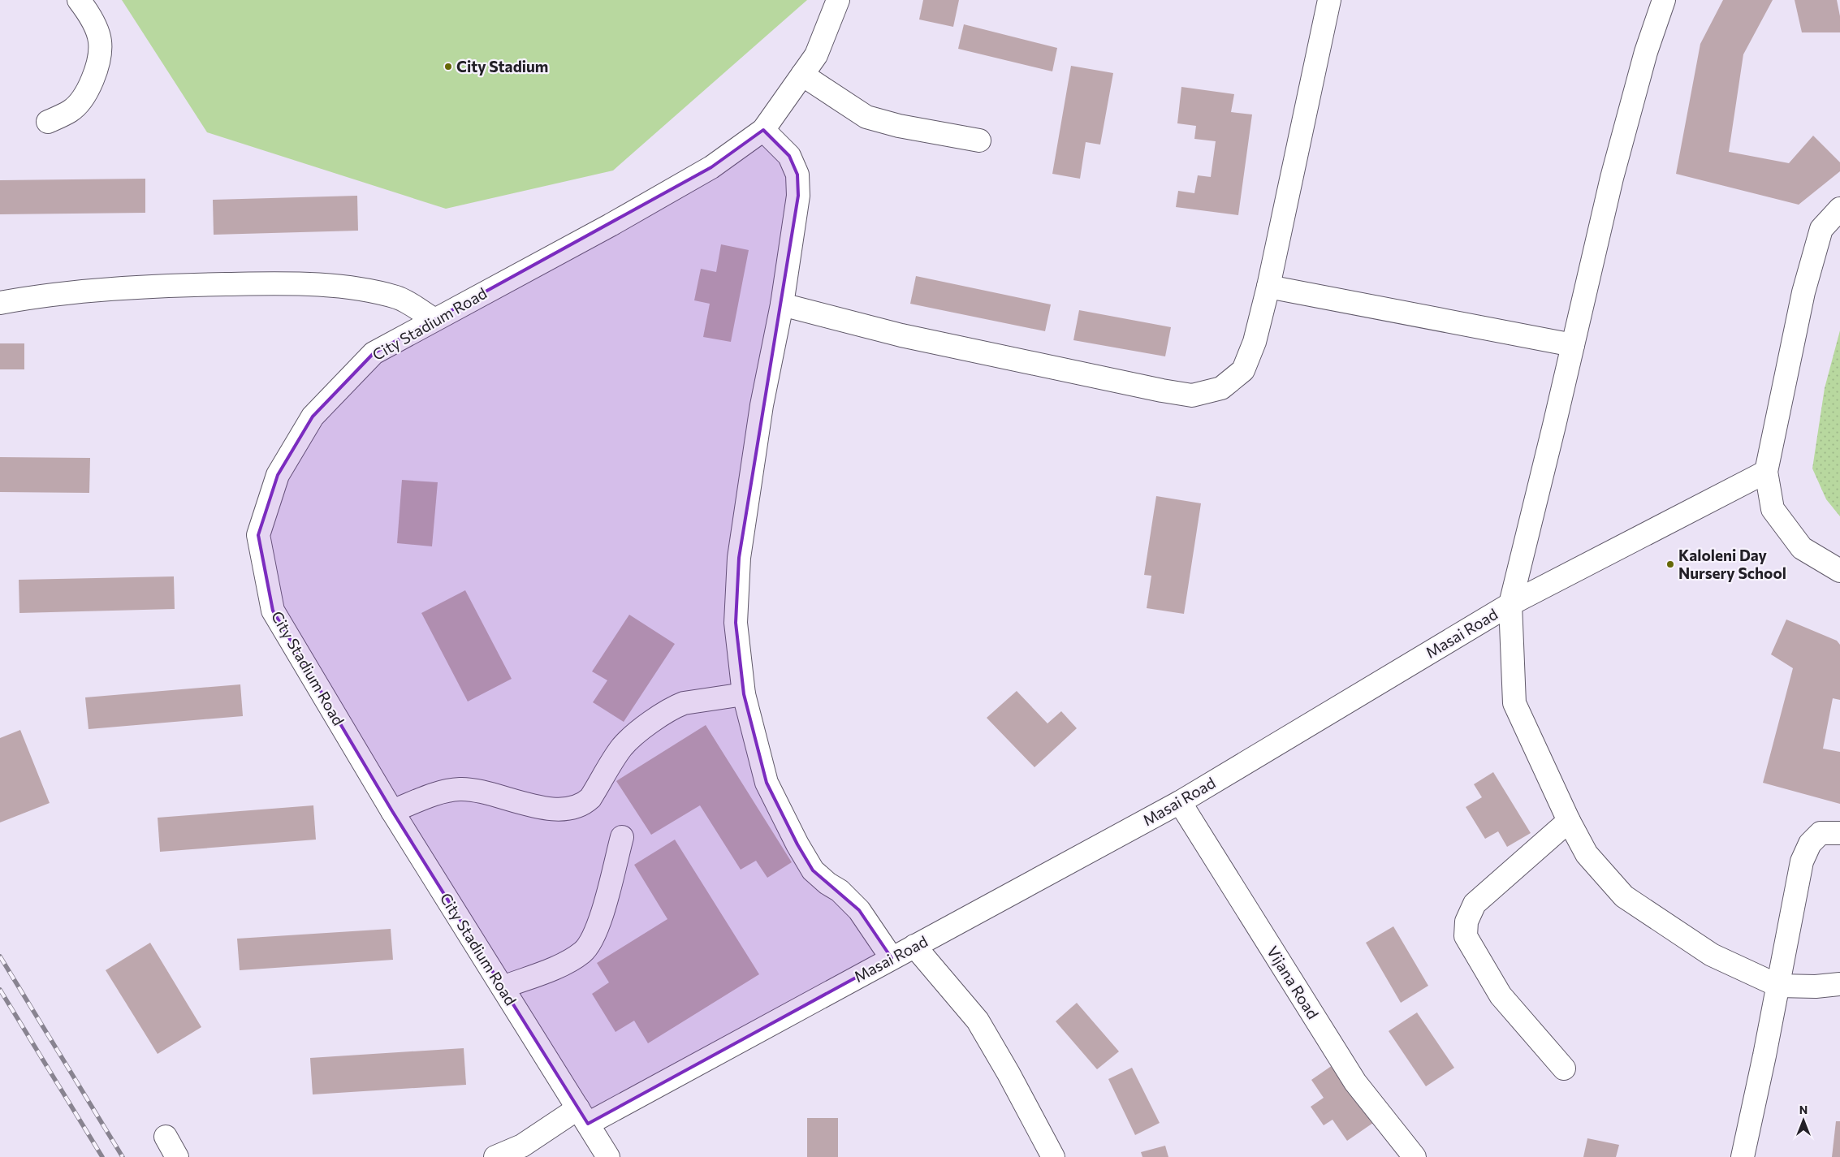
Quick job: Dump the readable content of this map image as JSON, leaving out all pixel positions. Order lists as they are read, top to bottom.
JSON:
{
  "streets": {
    "street": ["City Stadium Road", "Masai Road", "Vijana Road"]
  },
  "crossings": [
    ["City Stadium Road", "Masai Road"],
    ["Masai Road", "Vijana Road"]
  ],
  "places": ["City Stadium", "Kaloleni Day Nursery School"],
  "north": "top"
}
